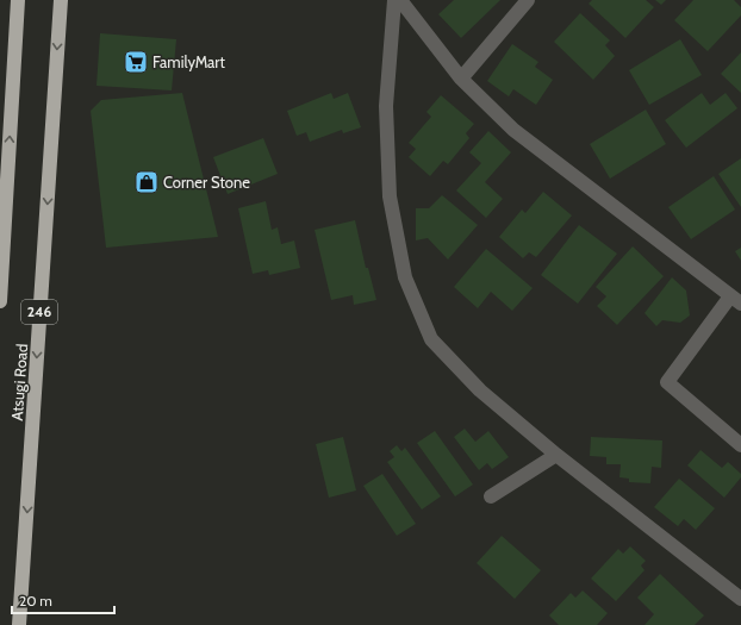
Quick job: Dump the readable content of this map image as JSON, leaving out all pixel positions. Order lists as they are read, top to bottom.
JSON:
{
  "streets": {
    "highway": ["246", "Atsugi Road"]
  },
  "places": {
    "supermarket": ["FamilyMart"],
    "shop": ["Corner Stone"]
  },
  "scale_bar": "20 m"
}
